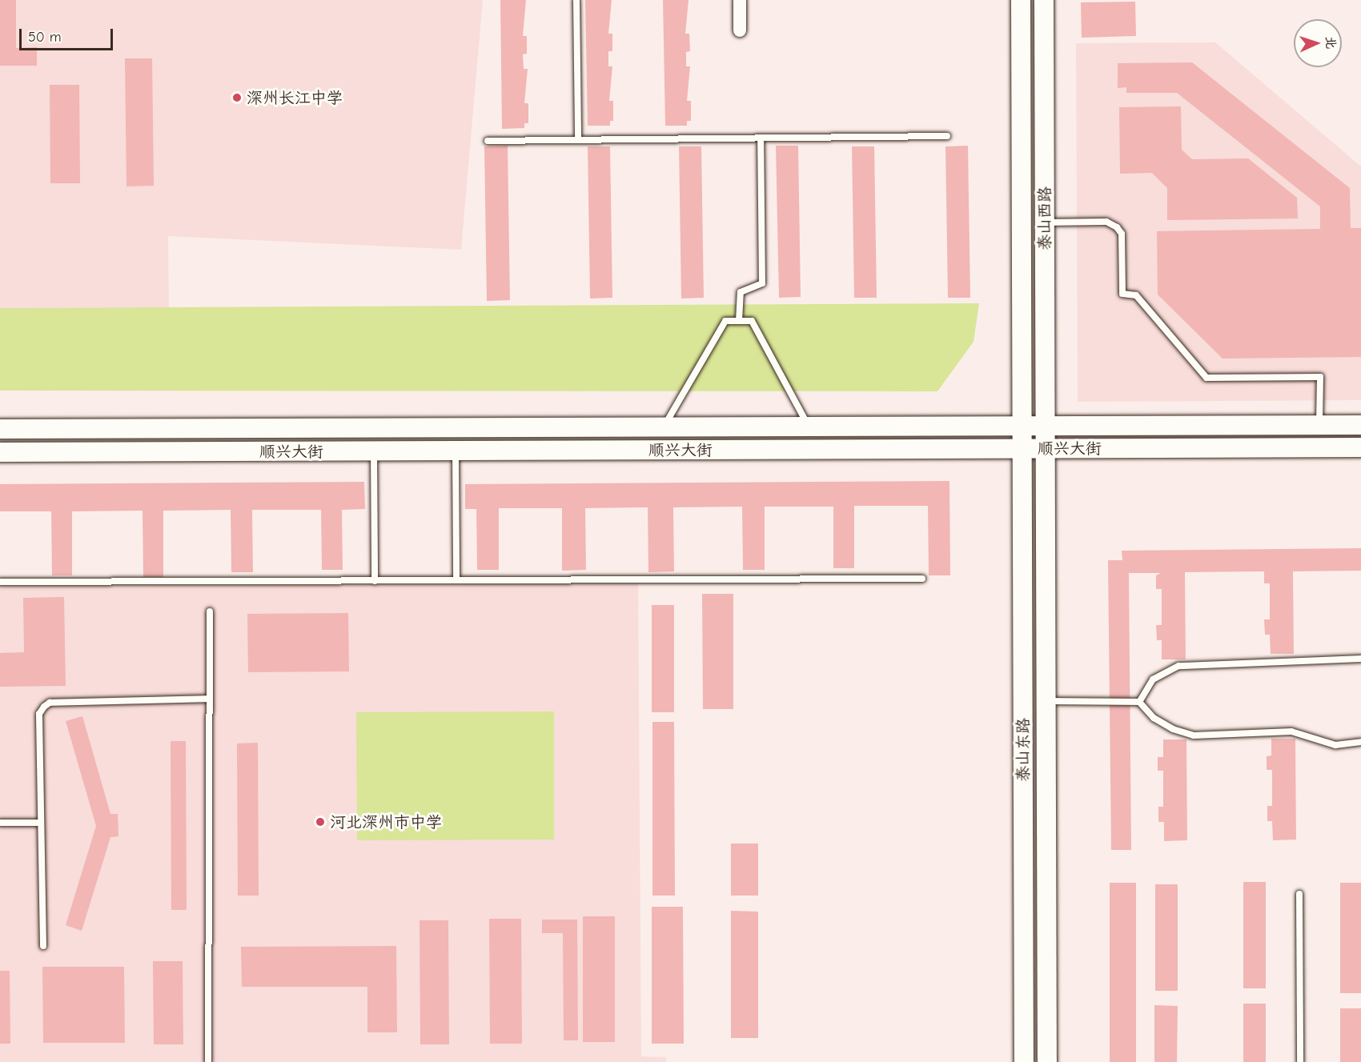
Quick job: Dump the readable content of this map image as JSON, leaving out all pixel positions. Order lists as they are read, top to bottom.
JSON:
{
  "streets": {
    "main road": ["泰山西路", "顺兴大街", "泰山东路"]
  },
  "crossings": [
    ["泰山西路", "顺兴大街"],
    ["泰山西路", "泰山东路"],
    ["顺兴大街", "泰山东路"]
  ],
  "places": ["深州长江中学", "河北深州市中学"],
  "scale_bar": "50 m",
  "north": "right"
}
